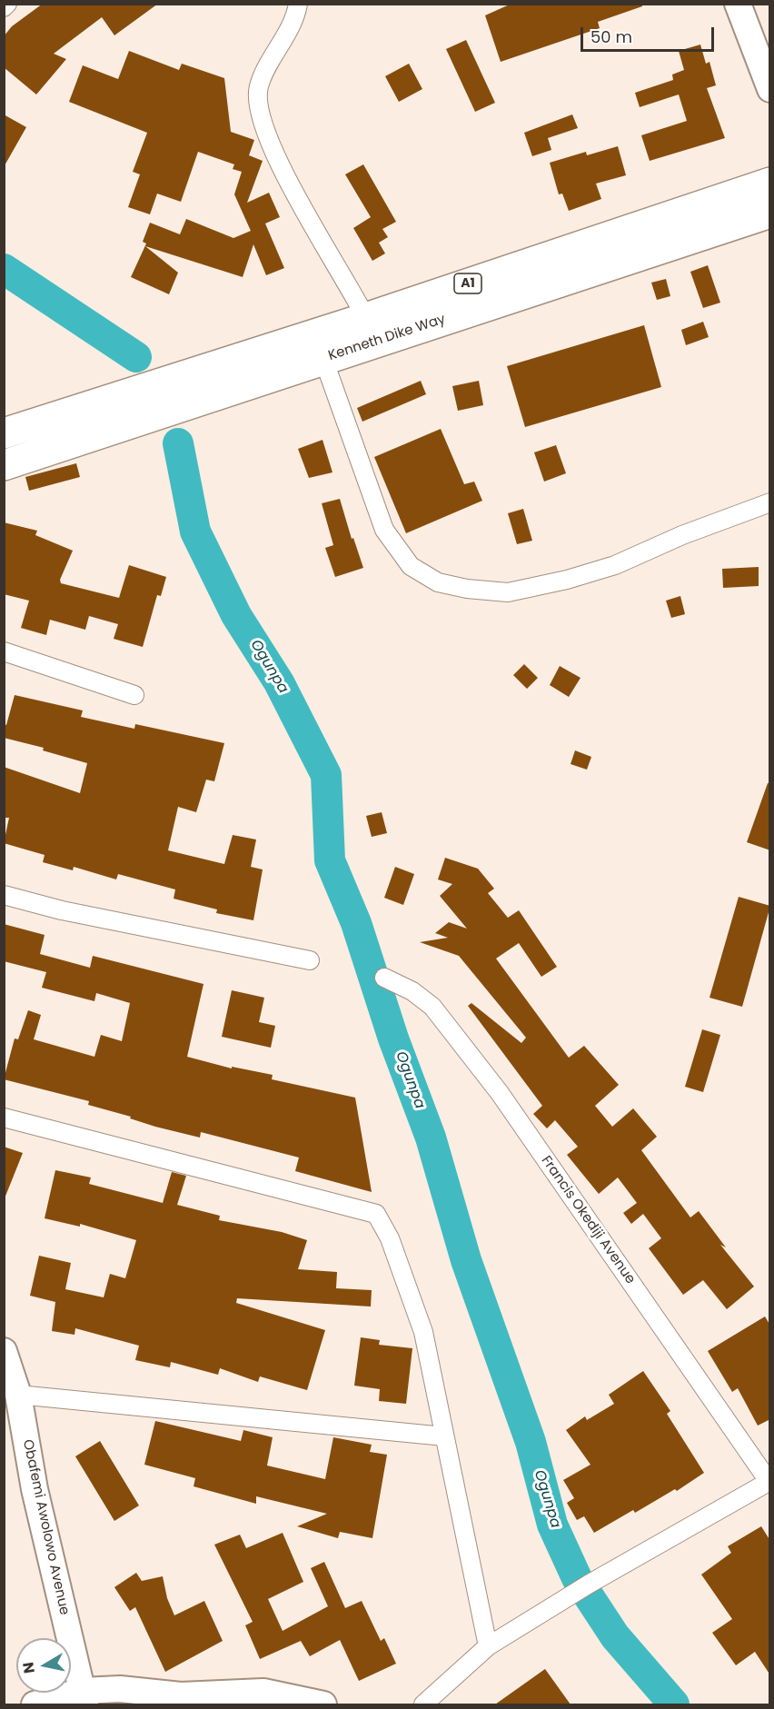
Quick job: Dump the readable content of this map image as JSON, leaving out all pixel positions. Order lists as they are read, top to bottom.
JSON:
{
  "streets": {
    "highway": ["A1", "Kenneth Dike Way"],
    "main road": ["Obafemi Awolowo Avenue"],
    "street": ["Francis Okediji Avenue"]
  },
  "water": ["Ogunpa"],
  "scale_bar": "50 m",
  "north": "left"
}
